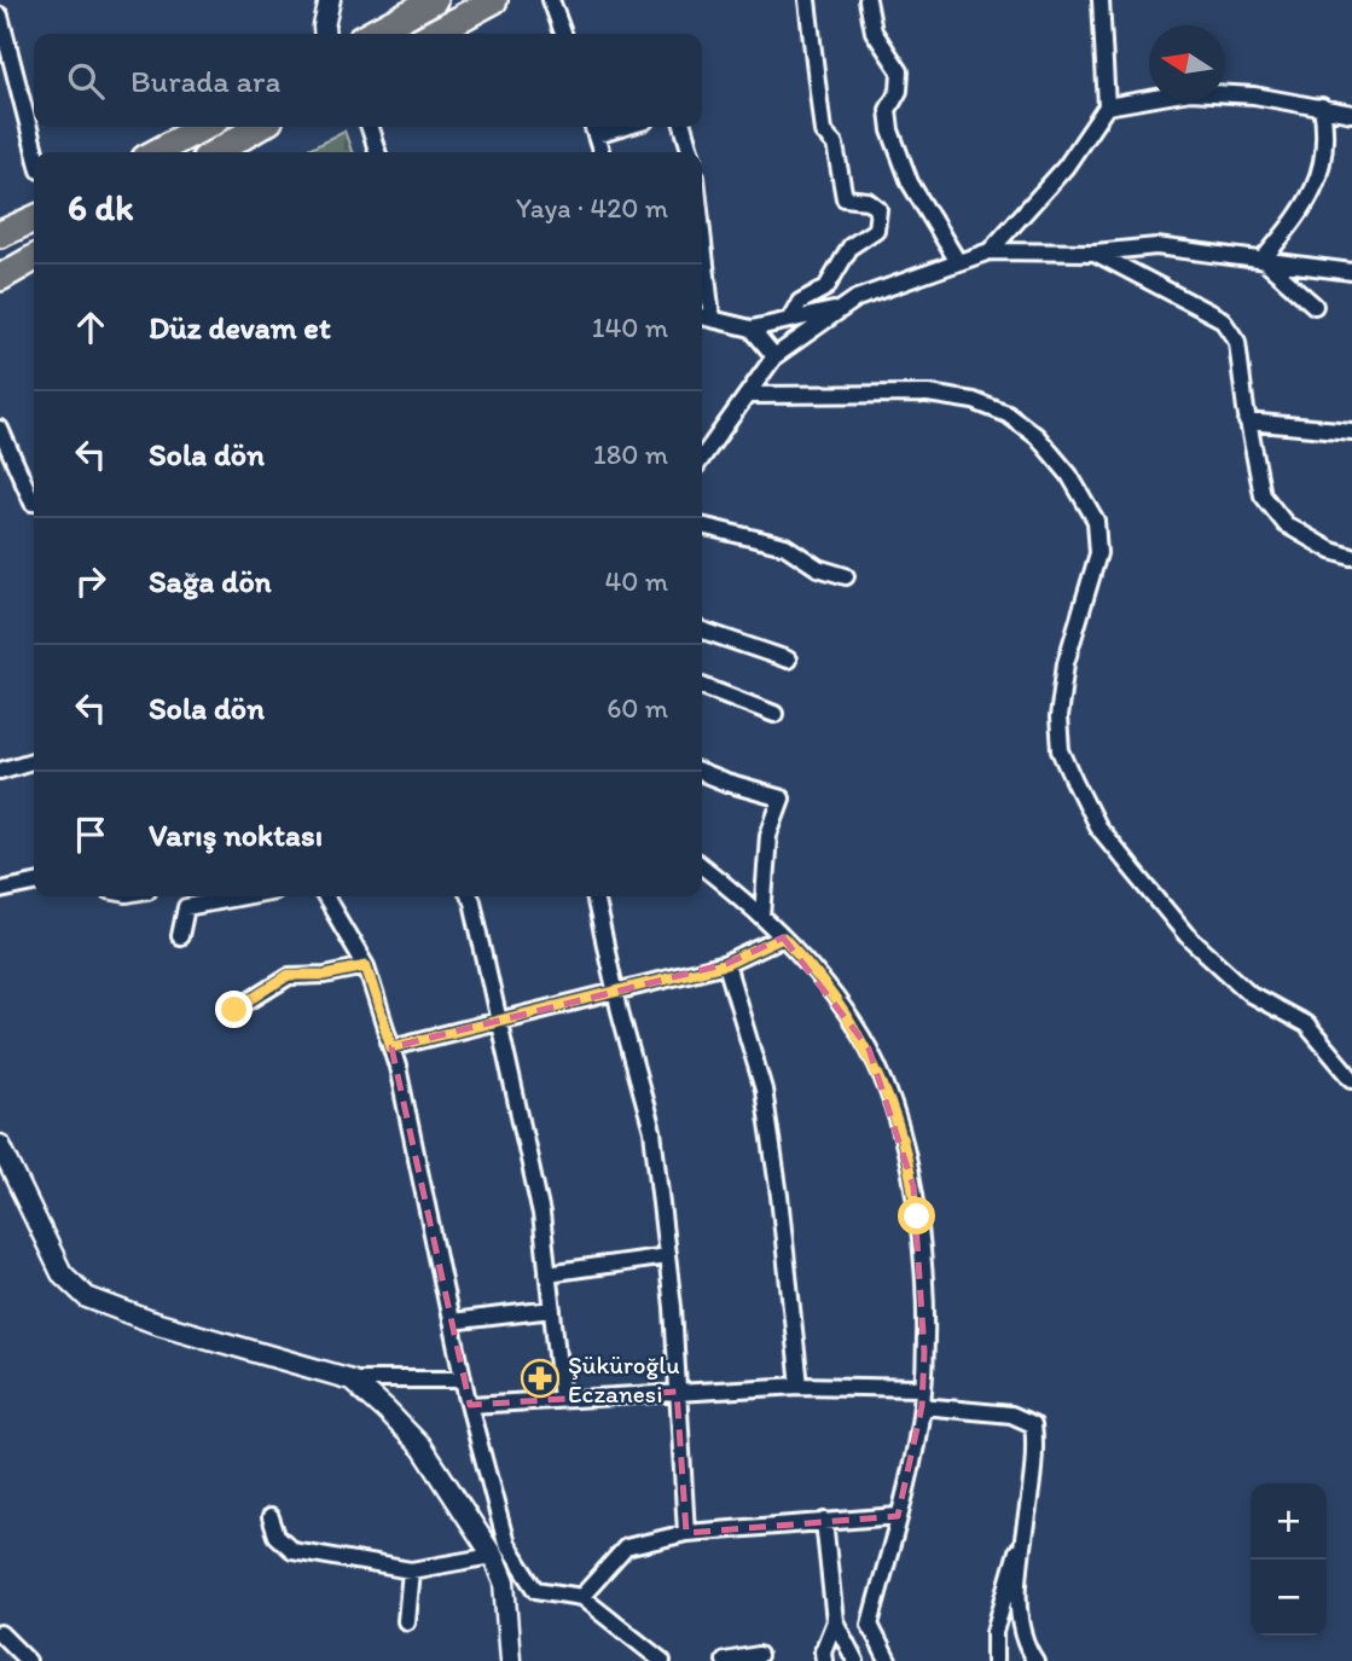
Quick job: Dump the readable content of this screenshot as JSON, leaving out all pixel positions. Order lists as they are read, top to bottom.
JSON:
{
  "places": {
    "pharmacy": ["Şüküroğlu Eczanesi"]
  },
  "north": "left",
  "page": {
    "search": "Burada ara",
    "heading": ["6 dk", "Yaya · 420 m"],
    "list": [
      ["Düz devam et", "140 m"],
      ["Sola dön", "180 m"],
      ["Sağa dön", "40 m"],
      ["Sola dön", "60 m"],
      "Varış noktası"
    ],
    "map_buttons": ["+", "−"]
  }
}
